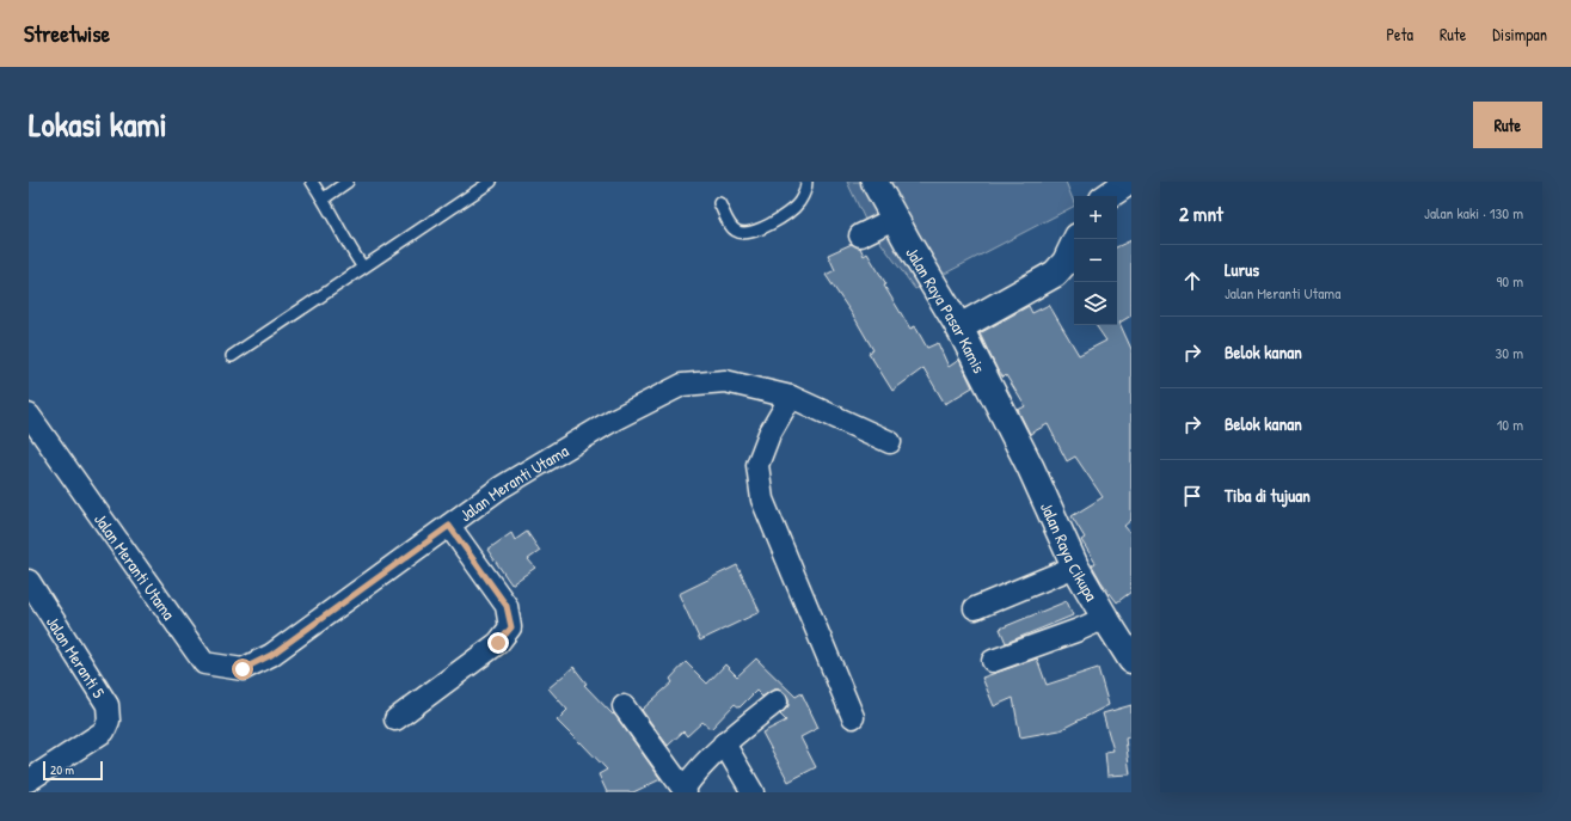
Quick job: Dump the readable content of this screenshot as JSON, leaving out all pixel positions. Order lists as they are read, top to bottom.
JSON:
{
  "streets": {
    "main road": ["Jalan Raya Pasar Kamis", "Jalan Raya Cikupa"],
    "street": ["Jalan Meranti Utama", "Jalan Meranti 5"]
  },
  "crossings": [
    ["Jalan Raya Pasar Kamis", "Jalan Raya Cikupa"]
  ],
  "scale_bar": "20 m",
  "page": {
    "header": "Streetwise",
    "nav": ["Peta", "Rute", "Disimpan"],
    "title": "Lokasi kami",
    "buttons": "Rute",
    "heading": ["2 mnt", "Jalan kaki · 130 m"],
    "map_buttons": ["+", "−"],
    "list": [
      ["Lurus", "Jalan Meranti Utama", "90 m"],
      ["Belok kanan", "30 m"],
      ["Belok kanan", "10 m"],
      "Tiba di tujuan"
    ],
    "scale": "20 m"
  }
}
